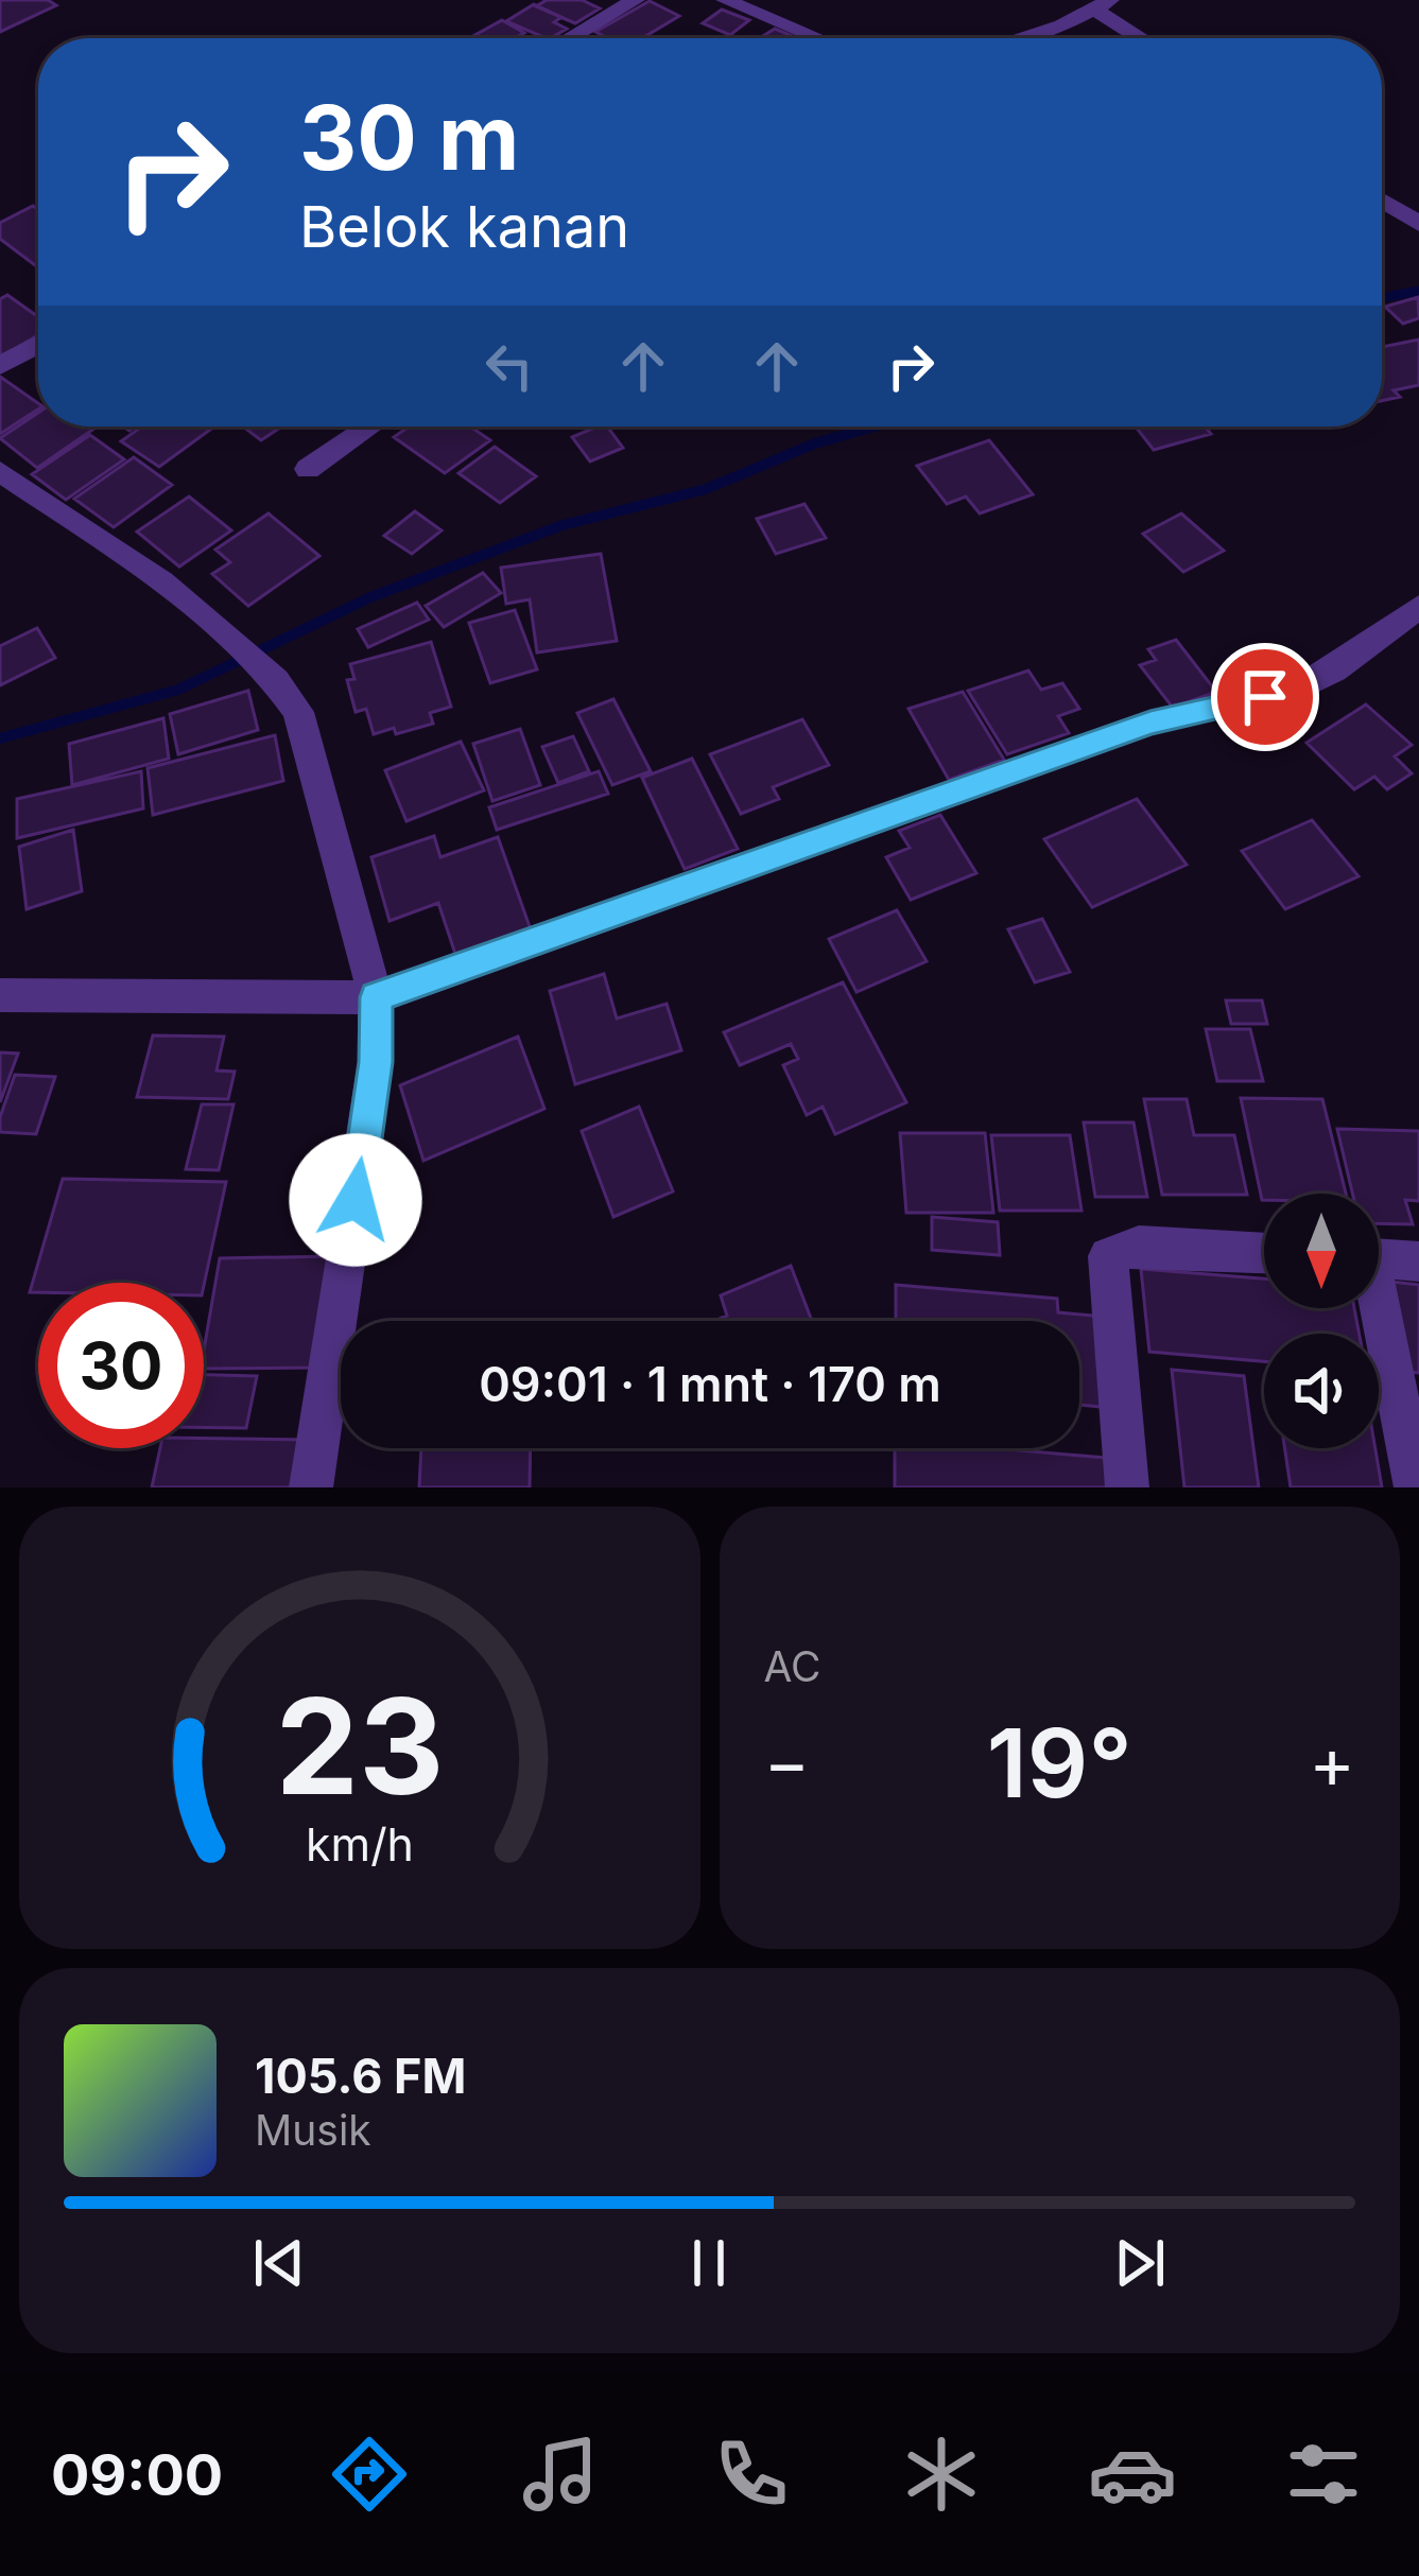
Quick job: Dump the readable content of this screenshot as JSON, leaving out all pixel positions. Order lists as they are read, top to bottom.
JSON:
{
  "north": "bottom",
  "page": {
    "turn": ["30 m", "Belok kanan"],
    "limit": "30",
    "trip": "09:01 · 1 mnt · 170 m",
    "tile": "AC",
    "heat": ["−", "19°", "+"],
    "song": ["105.6 FM", "Musik"],
    "tabs": "09:00",
    "gauge": ["23", "km/h"]
  }
}
